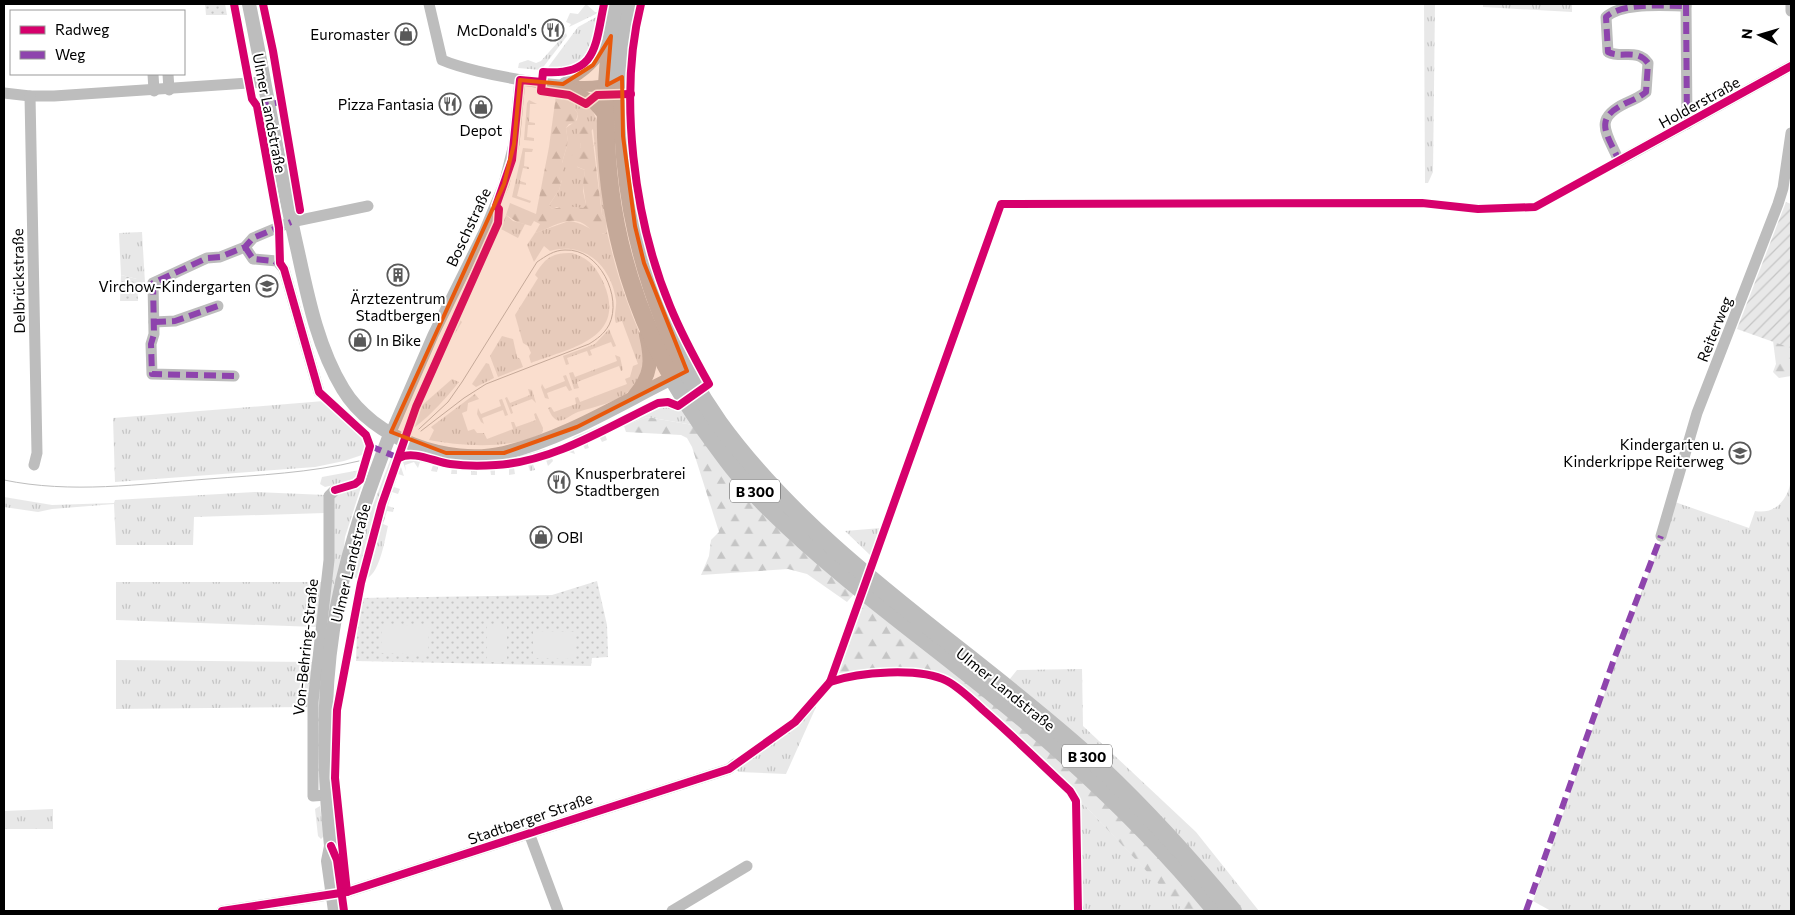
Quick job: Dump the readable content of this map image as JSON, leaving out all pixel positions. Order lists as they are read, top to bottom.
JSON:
{
  "streets": {
    "main road": ["Ulmer Landstraße", "B 300"],
    "street": [
      "Holderstraße",
      "Boschstraße",
      "Delbrückstraße",
      "Reiterweg",
      "Von-Behring-Straße",
      "Stadtberger Straße"
    ]
  },
  "crossings": [
    ["Ulmer Landstraße", "Boschstraße"],
    ["Ulmer Landstraße", "B 300"],
    ["Ulmer Landstraße", "Von-Behring-Straße"],
    ["Ulmer Landstraße", "Stadtberger Straße"]
  ],
  "places": {
    "restaurant": ["McDonald's", "Pizza Fantasia", "Knusperbraterei Stadtbergen"],
    "shop": [
      "Euromaster",
      "Depot",
      "In Bike",
      "OBI"
    ],
    "building": ["Ärztezentrum Stadtbergen"],
    "school or university": ["Virchow-Kindergarten", "Kindergarten u. Kinderkrippe Reiterweg"]
  },
  "legend": ["Radweg", "Weg"],
  "north": "left"
}
